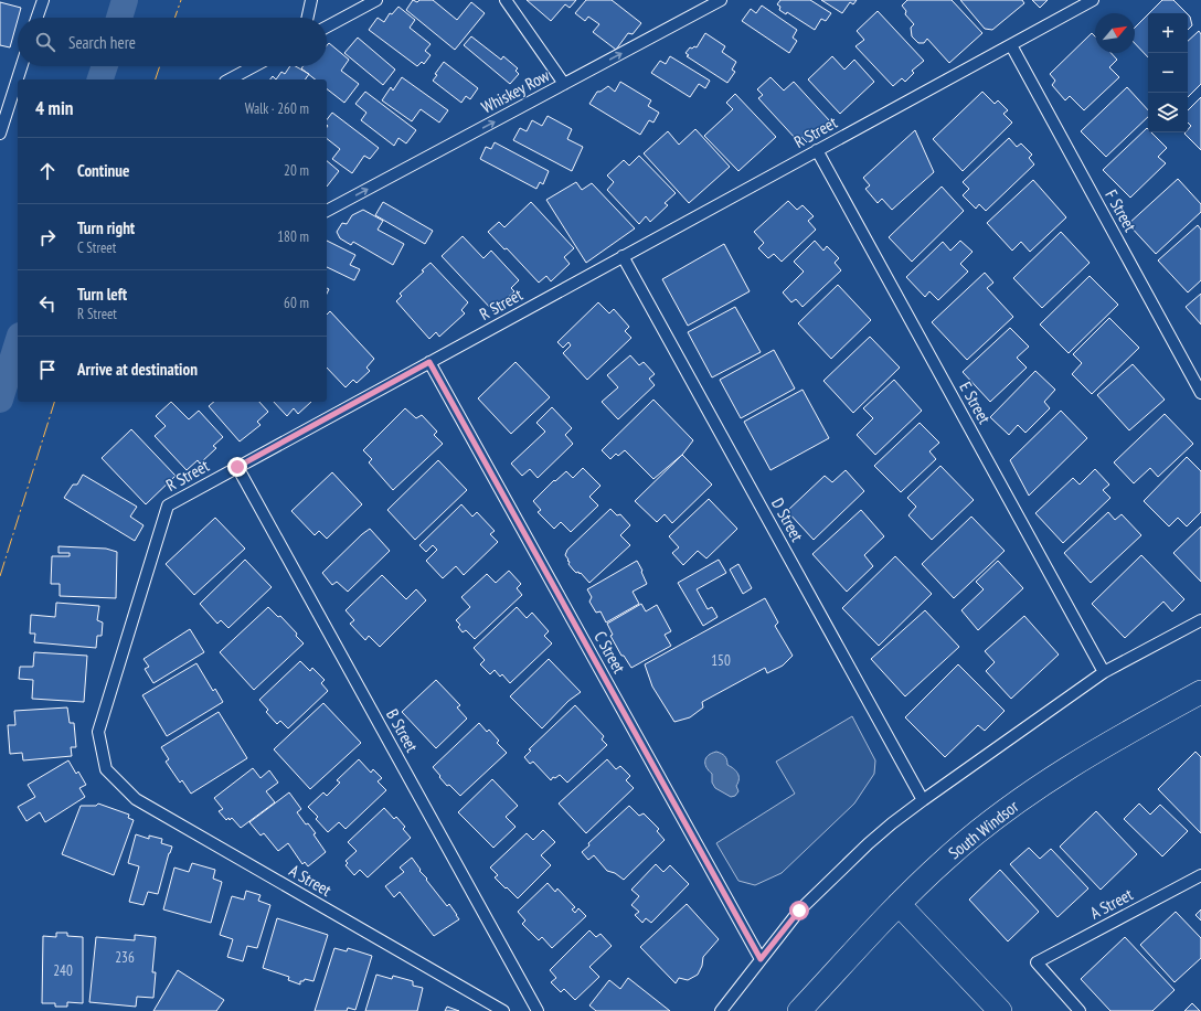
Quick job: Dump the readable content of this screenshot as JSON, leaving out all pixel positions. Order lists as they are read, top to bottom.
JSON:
{
  "streets": {
    "street": ["South Windsor"],
    "lane": [
      "Whiskey Row",
      "R Street",
      "F Street",
      "E Street",
      "D Street",
      "C Street",
      "B Street",
      "A Street"
    ]
  },
  "crossings": [
    ["R Street", "F Street"],
    ["R Street", "E Street"],
    ["R Street", "D Street"],
    ["R Street", "C Street"],
    ["R Street", "B Street"],
    ["R Street", "A Street"]
  ],
  "one_way": ["Whiskey Row"],
  "house_numbers": ["150", "236", "240"],
  "north": "top right",
  "page": {
    "map_buttons": ["+", "−"],
    "search": "Search here",
    "heading": ["4 min", "Walk · 260 m"],
    "list": [
      ["Continue", "20 m"],
      ["Turn right", "C Street", "180 m"],
      ["Turn left", "R Street", "60 m"],
      "Arrive at destination"
    ]
  }
}
